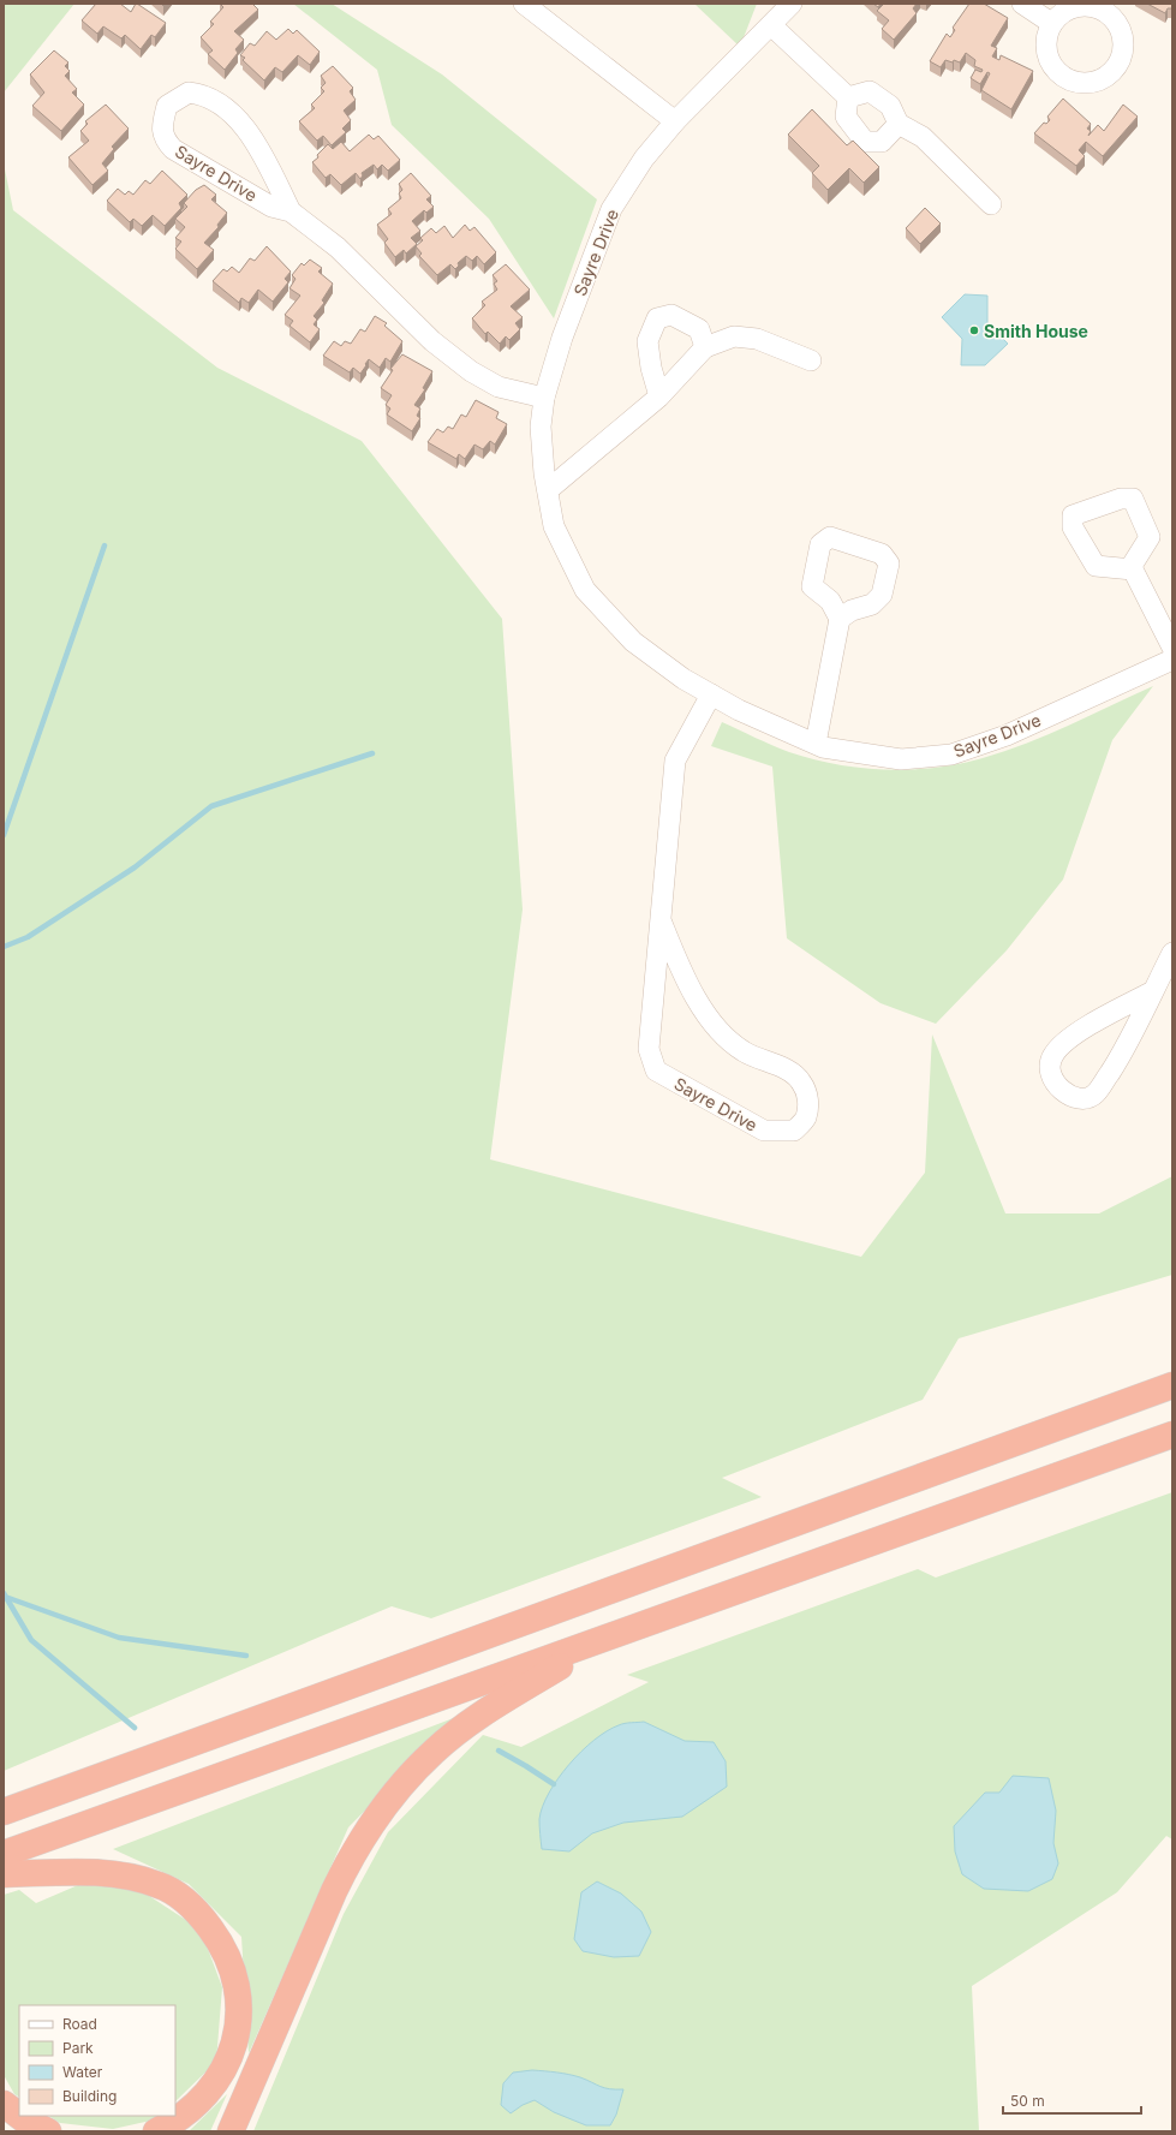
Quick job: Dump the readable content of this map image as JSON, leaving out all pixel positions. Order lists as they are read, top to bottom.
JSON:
{
  "streets": {
    "street": ["Sayre Drive"]
  },
  "places": ["Smith House"],
  "legend": [
    "Road",
    "Park",
    "Water",
    "Building"
  ],
  "scale_bar": "50 m"
}
